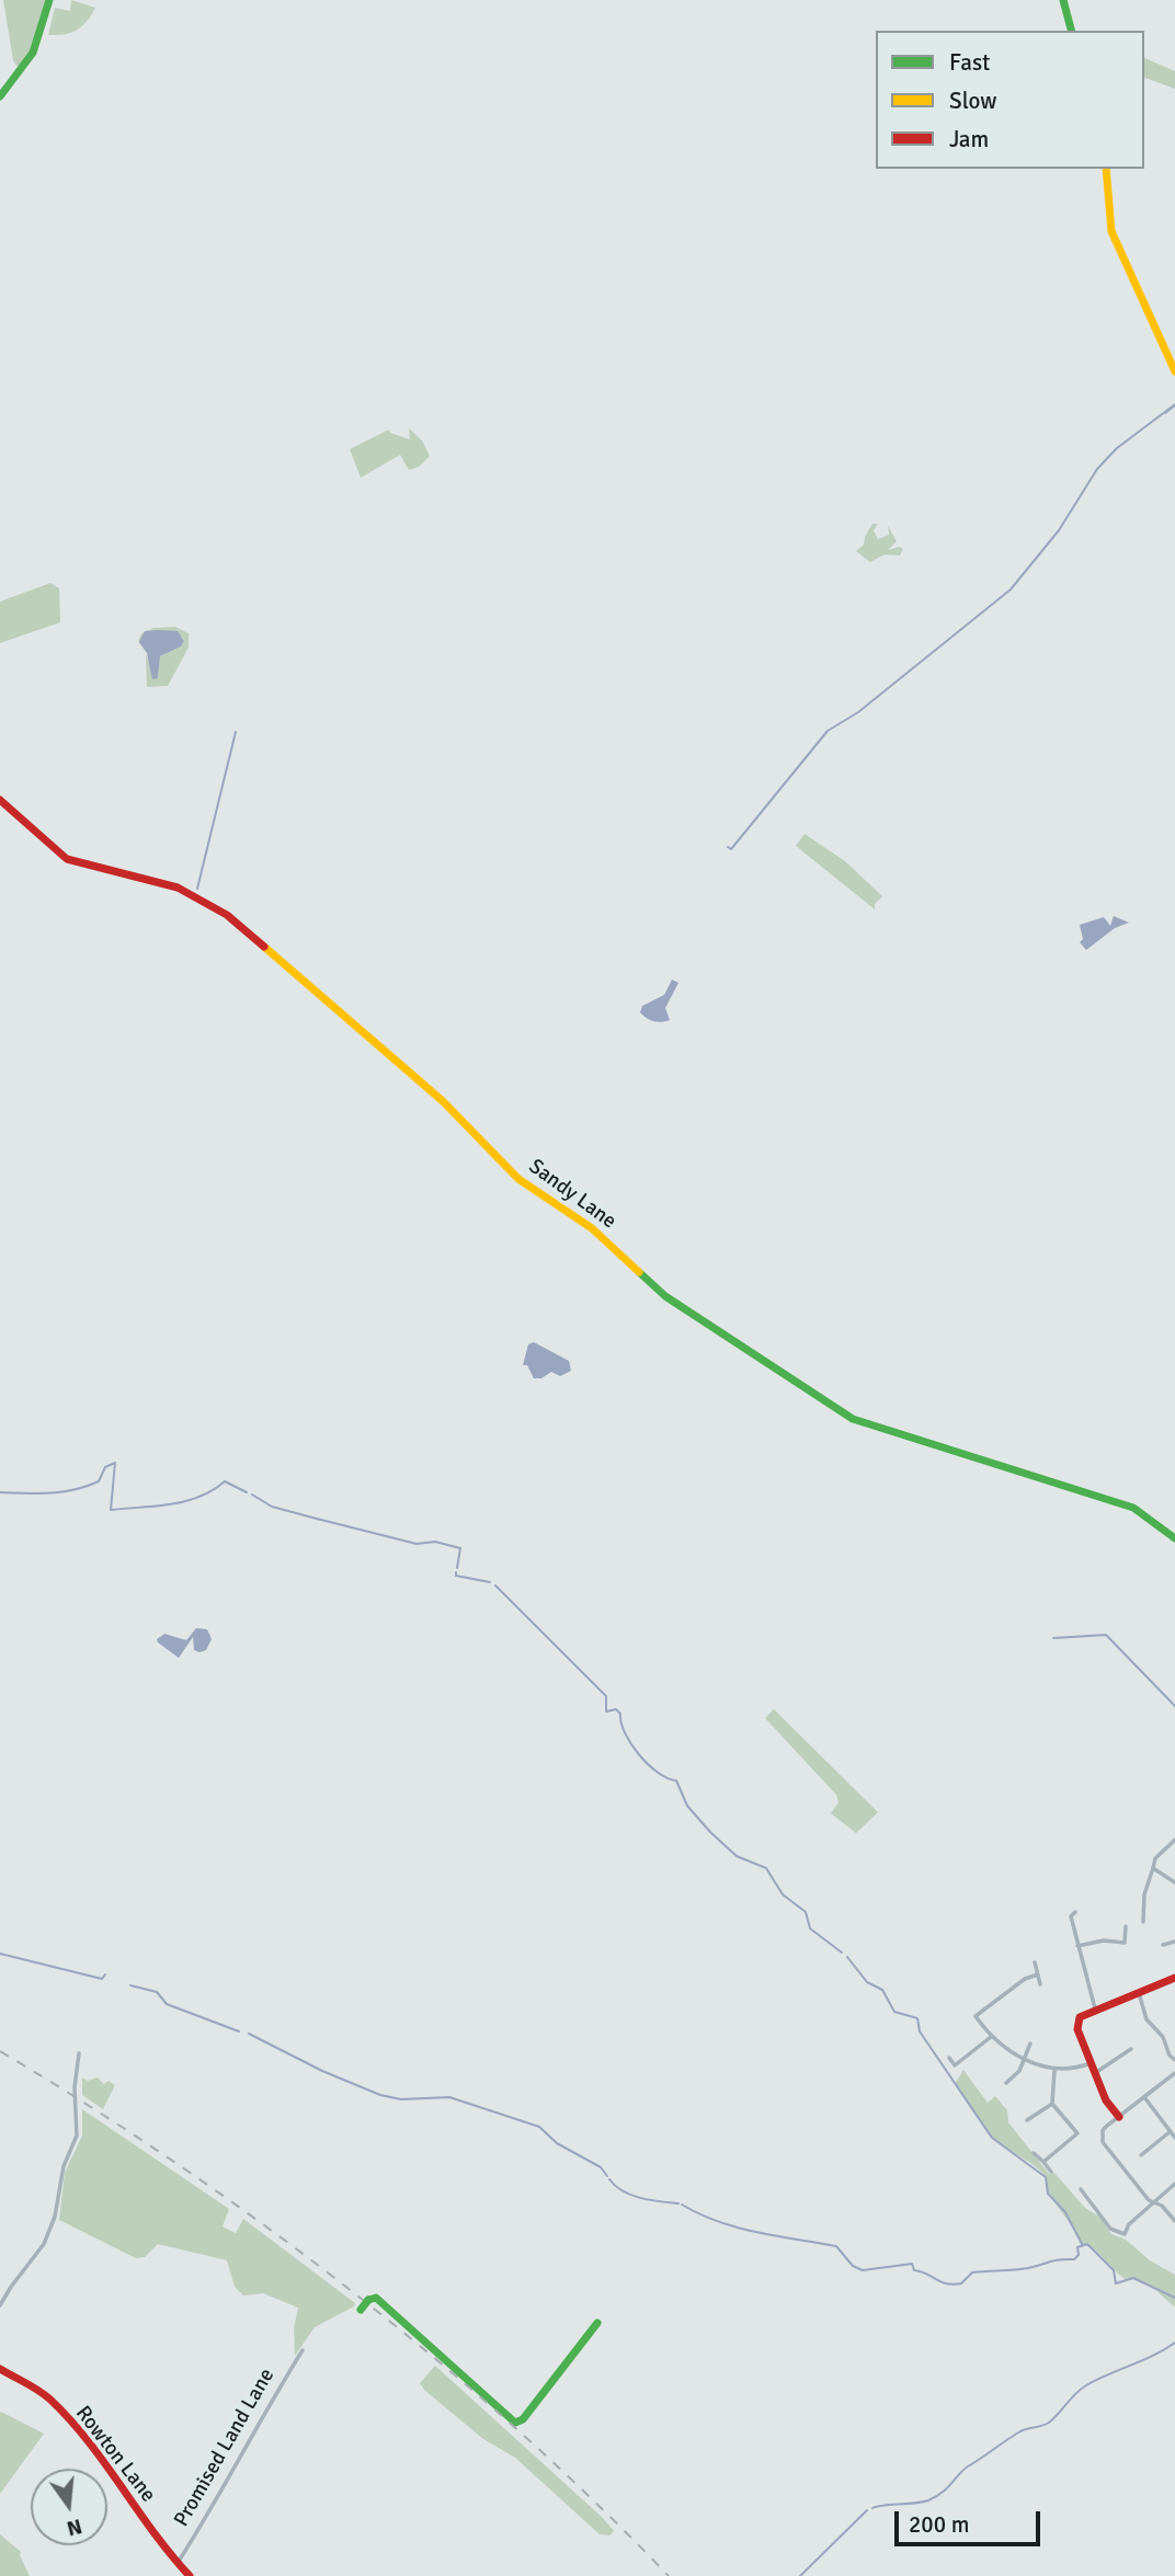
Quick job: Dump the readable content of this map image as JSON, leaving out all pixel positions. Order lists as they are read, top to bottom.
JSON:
{
  "streets": {
    "street": ["Sandy Lane", "Promised Land Lane", "Rowton Lane"]
  },
  "crossings": [
    ["Promised Land Lane", "Rowton Lane"]
  ],
  "legend": ["Fast", "Slow", "Jam"],
  "scale_bar": "200 m",
  "north": "bottom"
}
